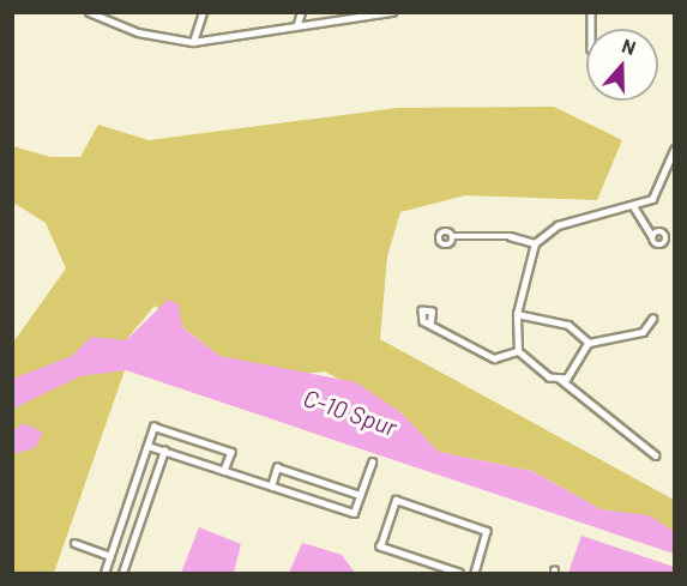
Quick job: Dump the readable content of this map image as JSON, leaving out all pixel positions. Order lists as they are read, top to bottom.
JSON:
{
  "water": ["C-10 Spur"],
  "north": "top"
}
